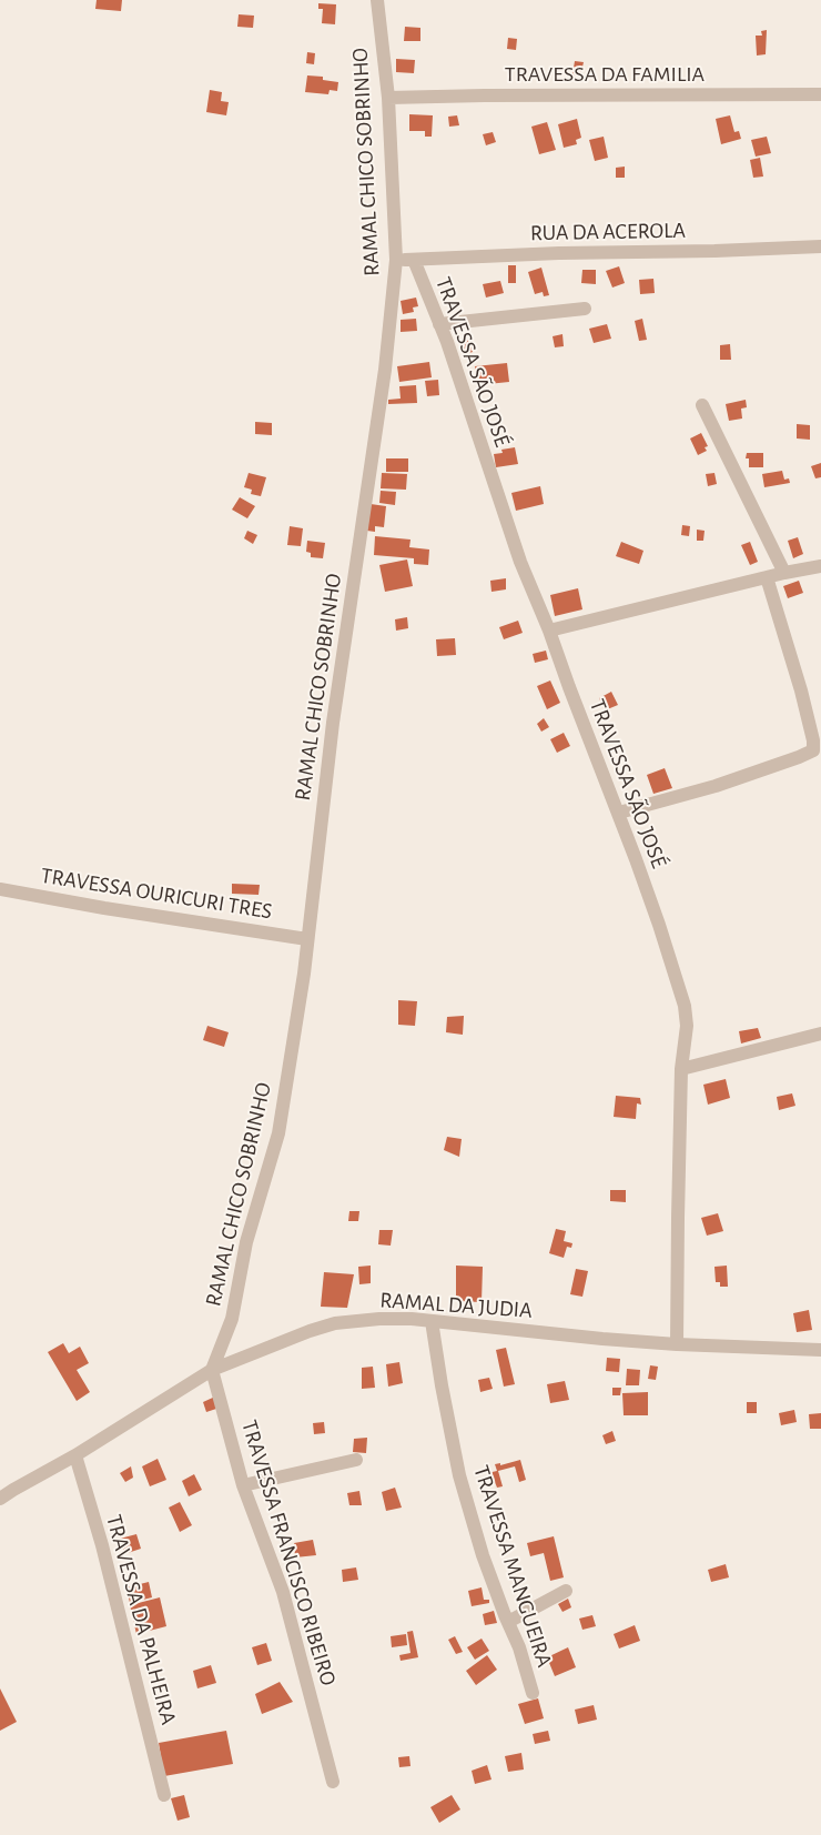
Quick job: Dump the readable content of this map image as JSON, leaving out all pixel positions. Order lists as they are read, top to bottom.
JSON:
{
  "streets": {
    "street": [
      "TRAVESSA DA FAMILIA",
      "RAMAL CHICO SOBRINHO",
      "RUA DA ACEROLA",
      "TRAVESSA SÃO JOSÉ",
      "TRAVESSA OURICURI TRES",
      "RAMAL DA JUDIA",
      "TRAVESSA FRANCISCO RIBEIRO",
      "TRAVESSA MANGUEIRA",
      "TRAVESSA DA PALHEIRA"
    ]
  },
  "crossings": [
    ["TRAVESSA DA FAMILIA", "RAMAL CHICO SOBRINHO"],
    ["RAMAL CHICO SOBRINHO", "RUA DA ACEROLA"],
    ["RAMAL CHICO SOBRINHO", "TRAVESSA OURICURI TRES"],
    ["RAMAL CHICO SOBRINHO", "RAMAL DA JUDIA"],
    ["RAMAL CHICO SOBRINHO", "TRAVESSA FRANCISCO RIBEIRO"],
    ["RUA DA ACEROLA", "TRAVESSA SÃO JOSÉ"],
    ["TRAVESSA SÃO JOSÉ", "RAMAL DA JUDIA"],
    ["RAMAL DA JUDIA", "TRAVESSA FRANCISCO RIBEIRO"],
    ["RAMAL DA JUDIA", "TRAVESSA MANGUEIRA"],
    ["RAMAL DA JUDIA", "TRAVESSA DA PALHEIRA"]
  ]
}
